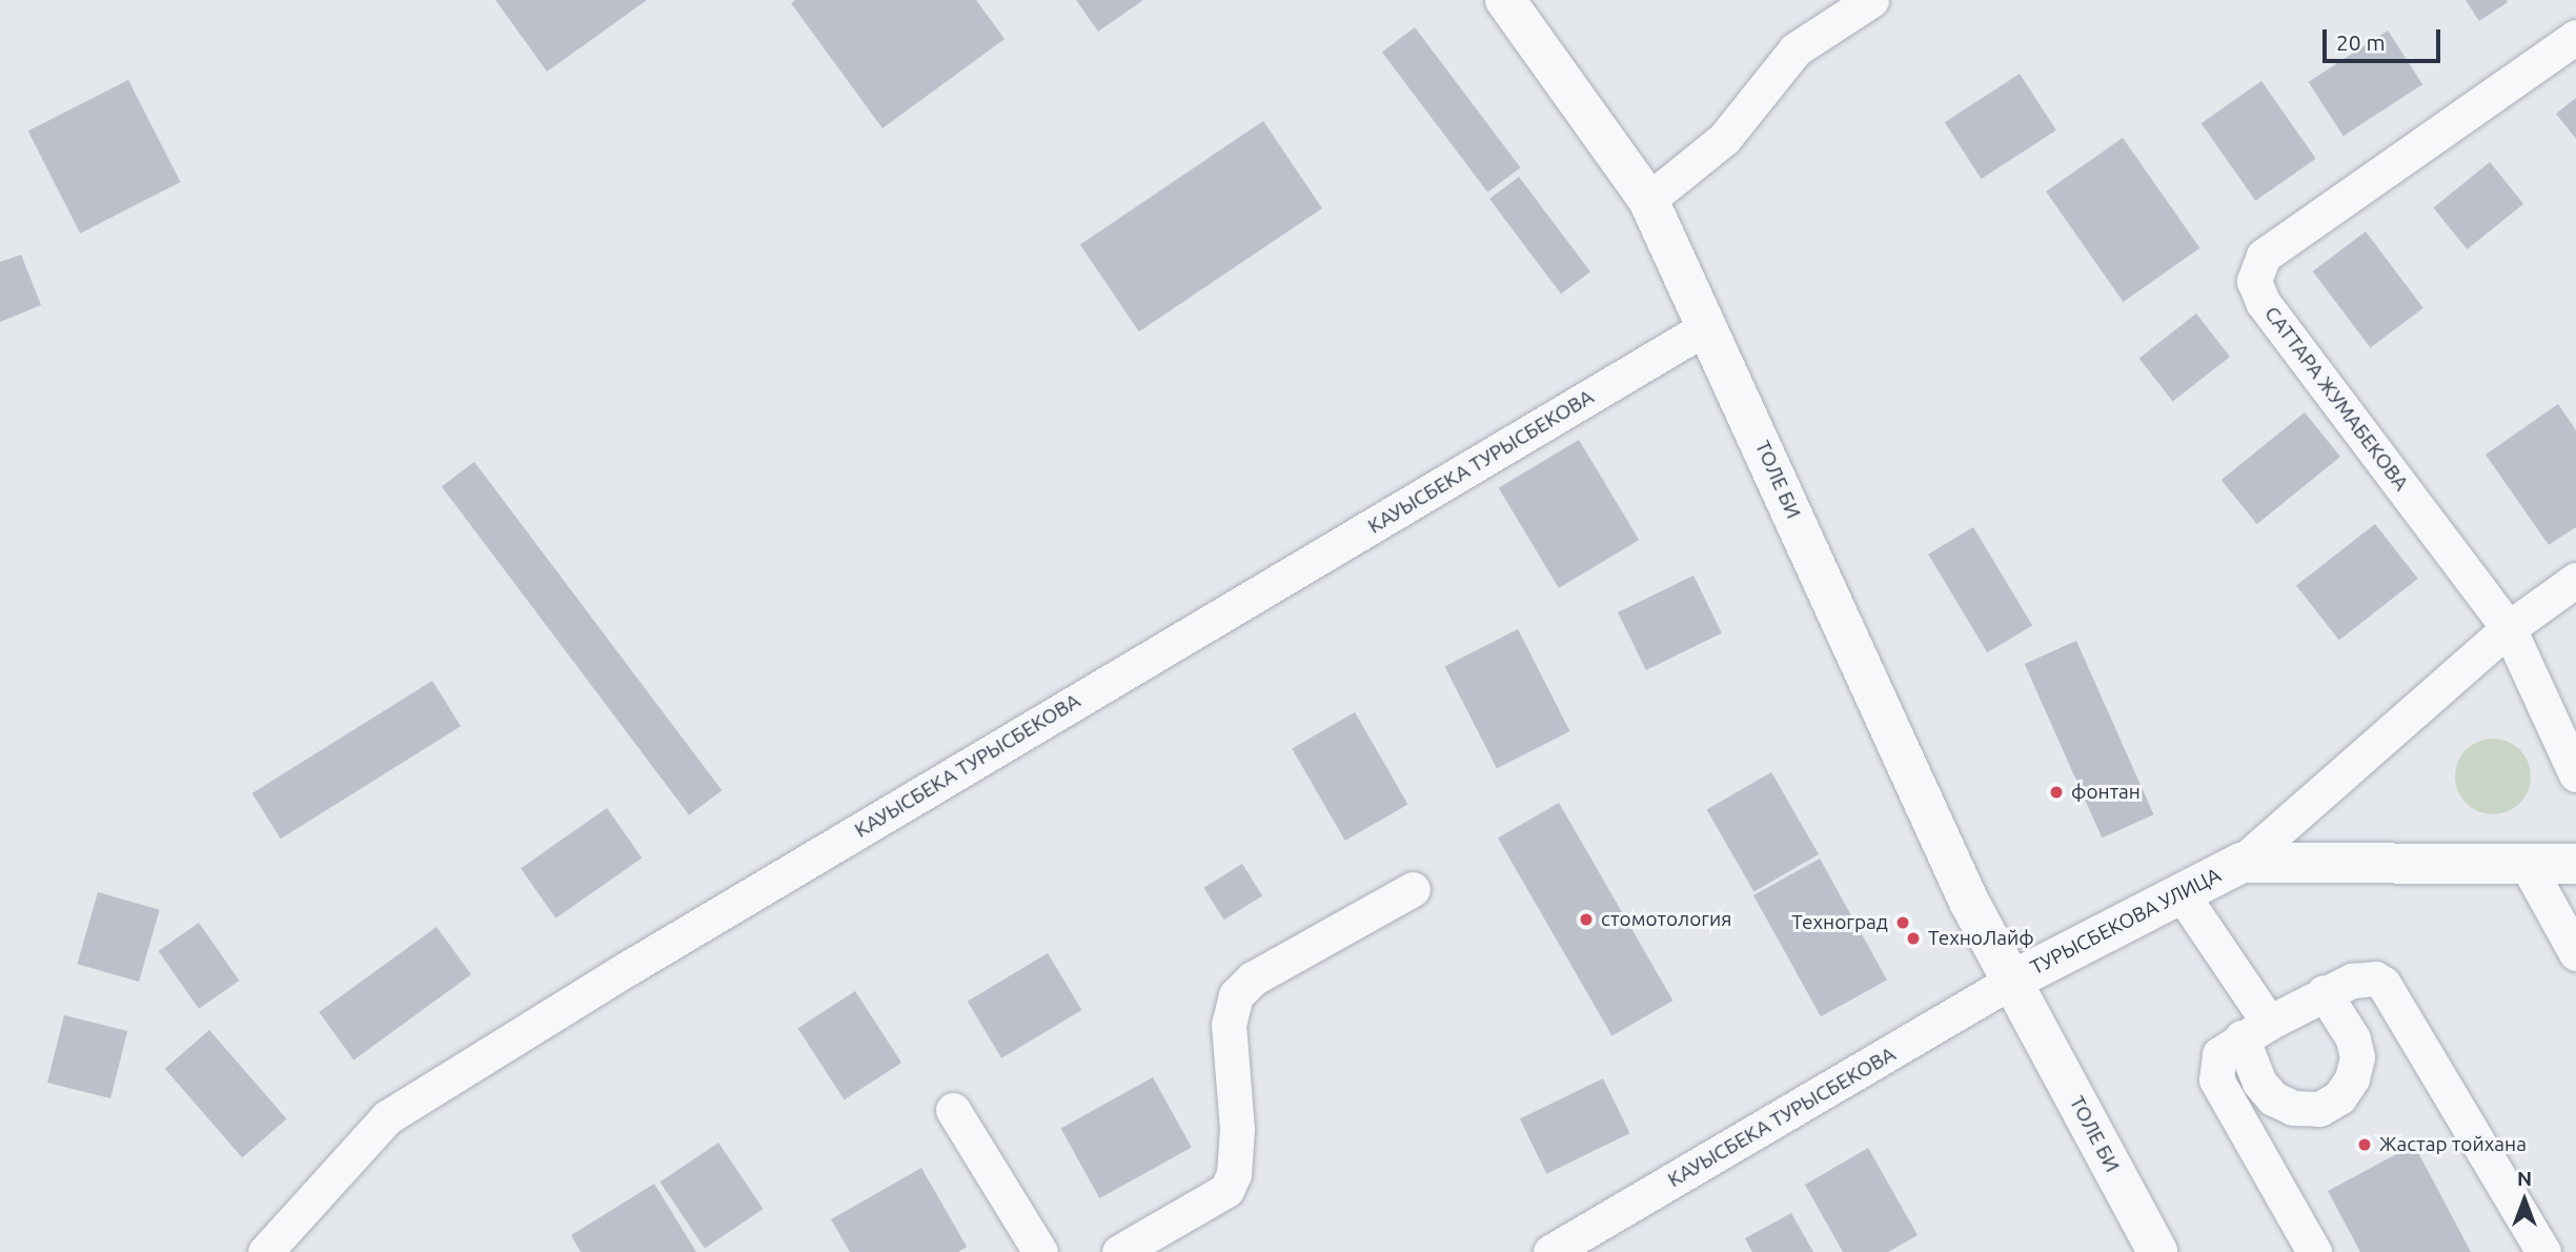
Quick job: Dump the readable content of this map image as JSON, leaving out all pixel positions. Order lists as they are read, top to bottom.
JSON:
{
  "streets": {
    "street": [
      "САТТАРА ЖУМАБЕКОВА",
      "КАУЫСБЕКА ТУРЫСБЕКОВА",
      "ТОЛЕ БИ",
      "ТУРЫСБЕКОВА УЛИЦА"
    ]
  },
  "crossings": [
    ["КАУЫСБЕКА ТУРЫСБЕКОВА", "ТОЛЕ БИ"],
    ["КАУЫСБЕКА ТУРЫСБЕКОВА", "ТУРЫСБЕКОВА УЛИЦА"],
    ["ТОЛЕ БИ", "ТУРЫСБЕКОВА УЛИЦА"]
  ],
  "places": [
    "фонтан",
    "стомотология",
    "Техноград",
    "ТехноЛайф",
    "Жастар тойхана"
  ],
  "scale_bar": "20 m",
  "north": "top"
}
